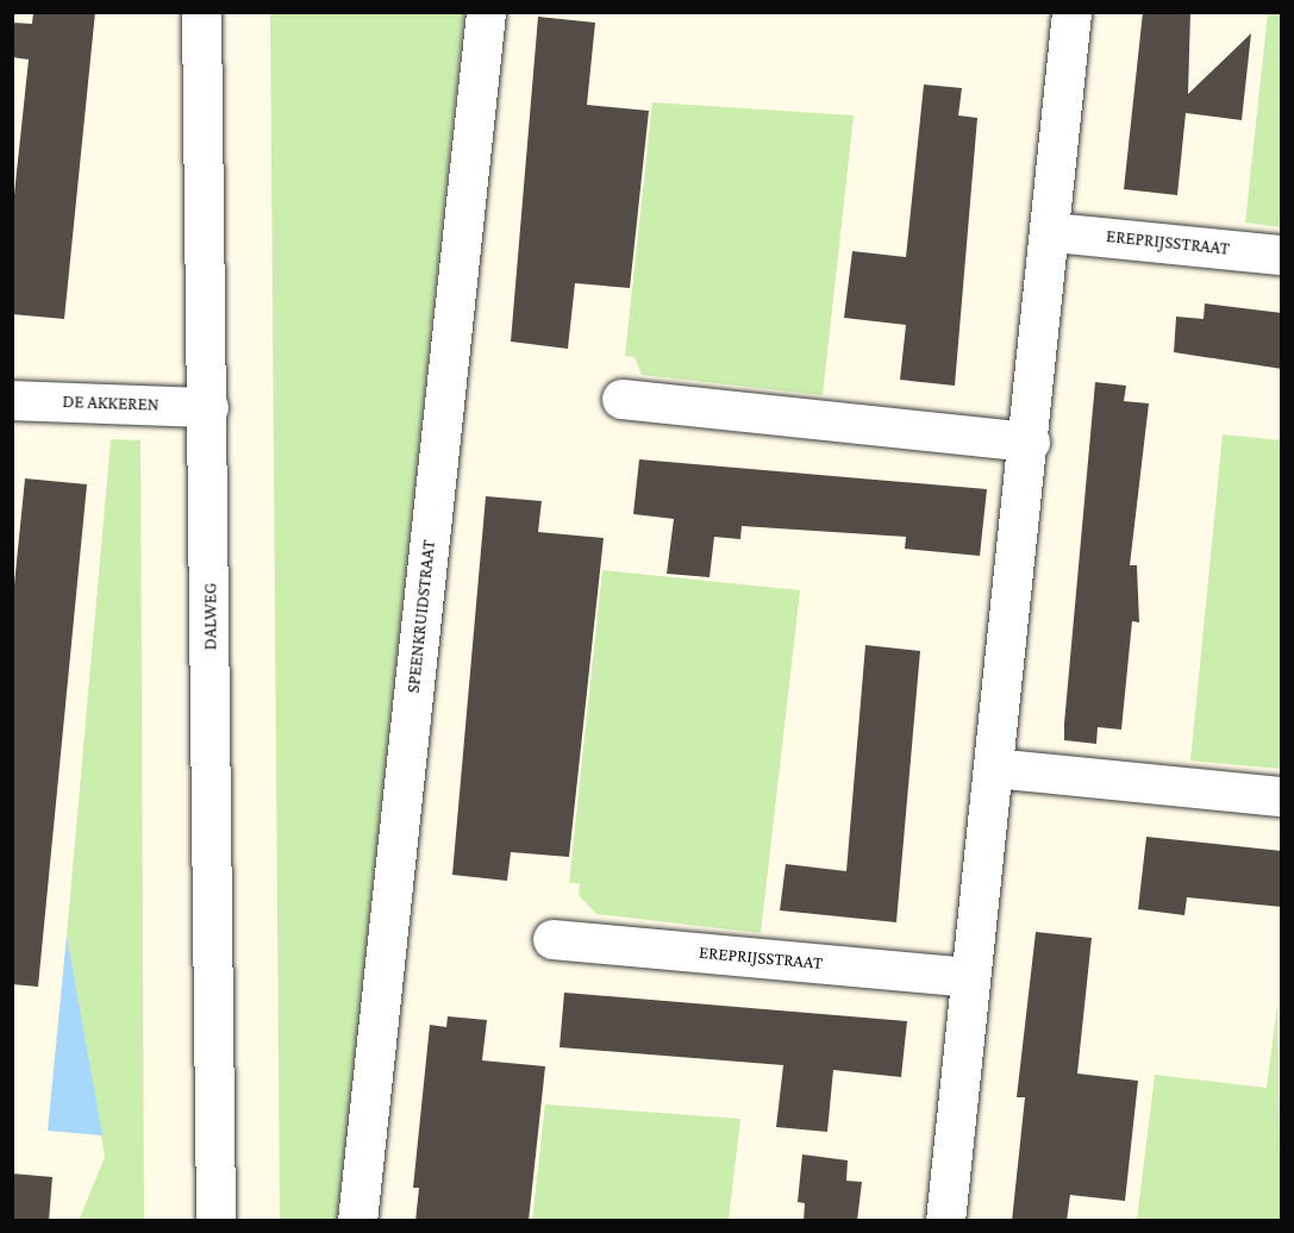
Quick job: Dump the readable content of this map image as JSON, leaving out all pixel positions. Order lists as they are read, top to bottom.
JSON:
{
  "streets": {
    "street": [
      "EREPRIJSSTRAAT",
      "DE AKKEREN",
      "DALWEG",
      "SPEENKRUIDSTRAAT"
    ]
  },
  "crossings": [
    ["DE AKKEREN", "DALWEG"]
  ]
}
